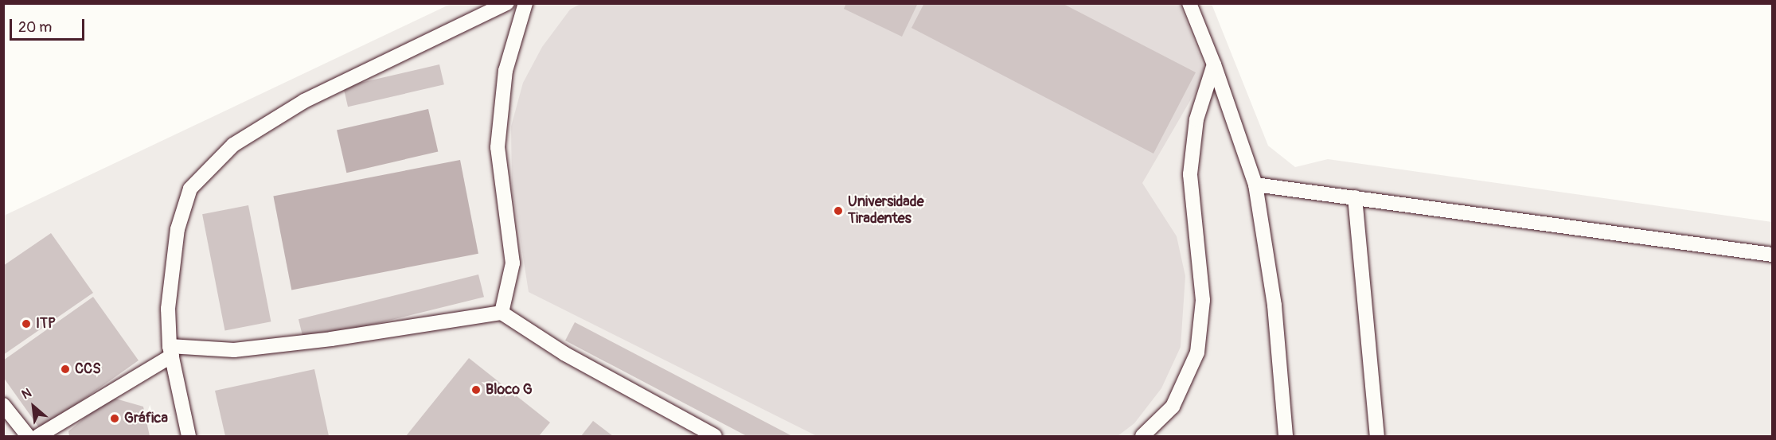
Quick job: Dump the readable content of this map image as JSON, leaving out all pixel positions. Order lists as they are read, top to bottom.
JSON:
{
  "places": [
    "Universidade Tiradentes",
    "ITP",
    "CCS",
    "Bloco G",
    "Gráfica"
  ],
  "scale_bar": "20 m",
  "north": "top left"
}
